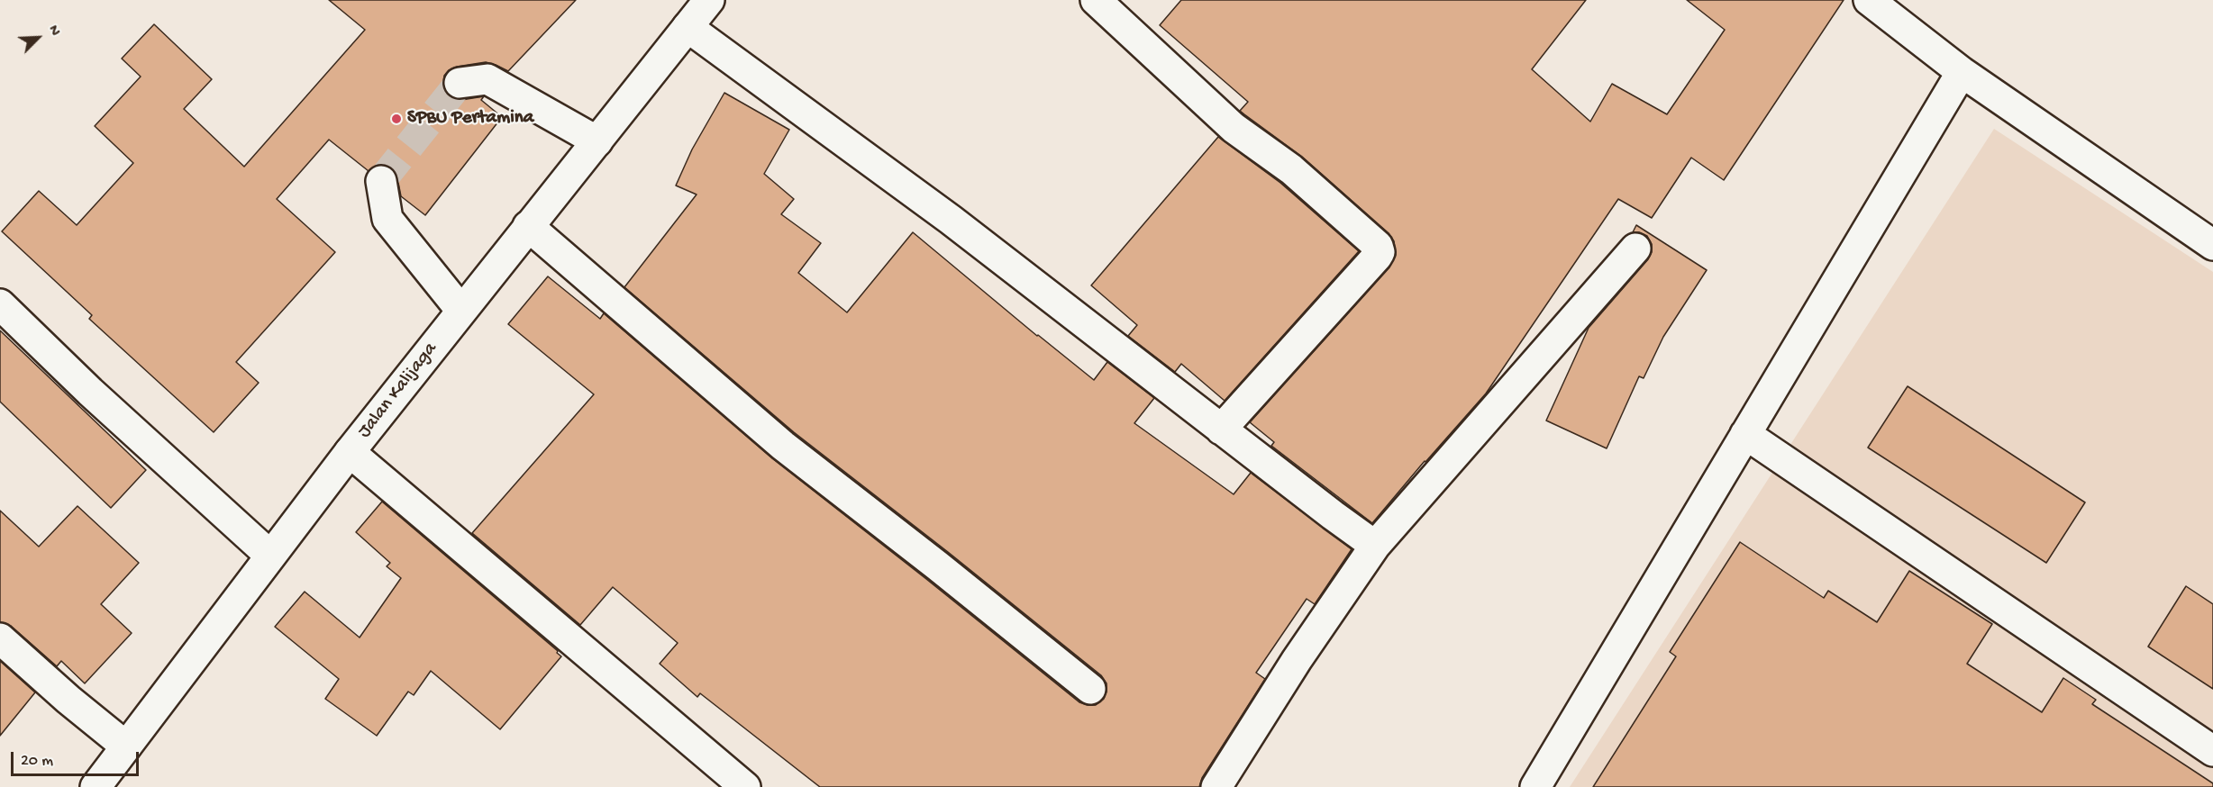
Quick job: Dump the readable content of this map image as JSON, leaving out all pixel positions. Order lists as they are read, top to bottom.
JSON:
{
  "streets": {
    "main road": ["Jalan Kalijaga"]
  },
  "places": ["SPBU Pertamina"],
  "scale_bar": "20 m",
  "north": "top right"
}
